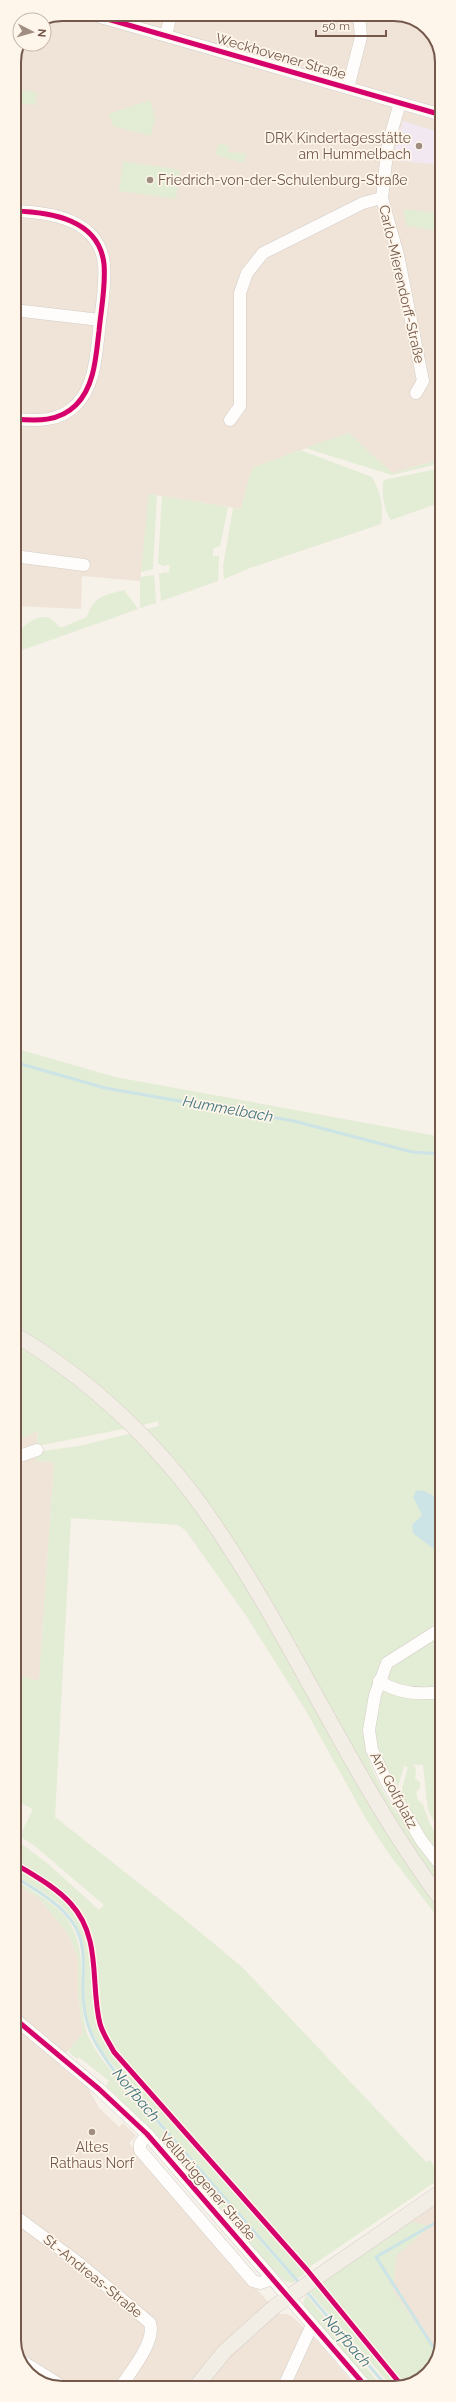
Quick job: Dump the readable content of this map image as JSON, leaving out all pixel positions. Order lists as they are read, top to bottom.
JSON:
{
  "streets": {
    "street": [
      "Weckhovener Straße",
      "Carlo-Mierendorff-Straße",
      "Am Golfplatz",
      "Vellbrüggener Straße",
      "St.-Andreas-Straße"
    ]
  },
  "crossings": [
    ["Weckhovener Straße", "Carlo-Mierendorff-Straße"]
  ],
  "water": ["Hummelbach", "Norfbach"],
  "places": ["DRK Kindertagesstätte am Hummelbach", "Friedrich-von-der-Schulenburg-Straße", "Altes Rathaus Norf"],
  "scale_bar": "50 m",
  "north": "right"
}
